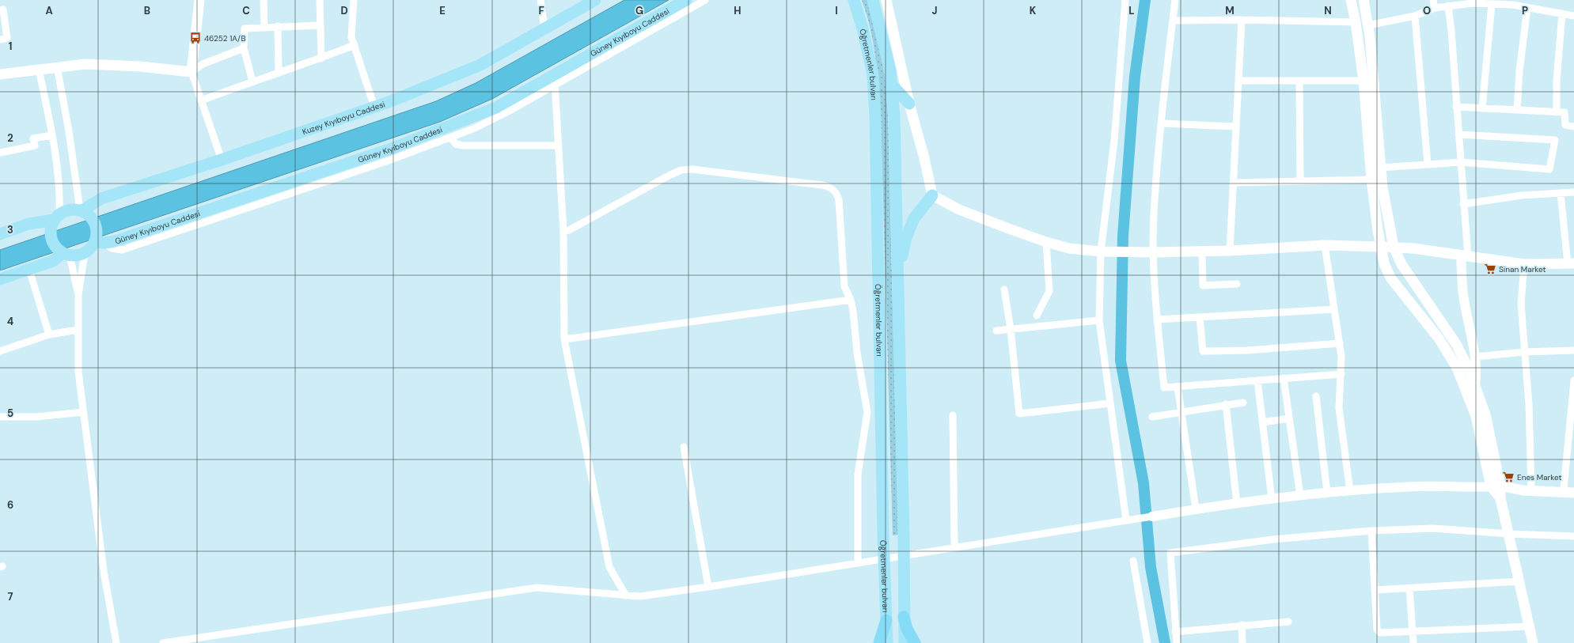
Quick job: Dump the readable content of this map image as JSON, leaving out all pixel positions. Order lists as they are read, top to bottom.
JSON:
{
  "streets": {
    "main road": ["Güney Kıyıboyu Caddesi", "Öğretmenler bulvarı", "Kuzey Kıyıboyu Caddesi"]
  },
  "crossings": [
    ["Güney Kıyıboyu Caddesi", "Kuzey Kıyıboyu Caddesi"]
  ],
  "places": {
    "bus stop": ["46252 1A/B"],
    "supermarket": ["Sinan Market", "Enes Market"]
  },
  "grid": {
    "columns": [
      "A",
      "B",
      "C",
      "D",
      "E",
      "F",
      "G",
      "H",
      "I",
      "J",
      "K",
      "L",
      "M",
      "N",
      "O",
      "P"
    ],
    "rows": [
      "1",
      "2",
      "3",
      "4",
      "5",
      "6",
      "7"
    ]
  }
}
